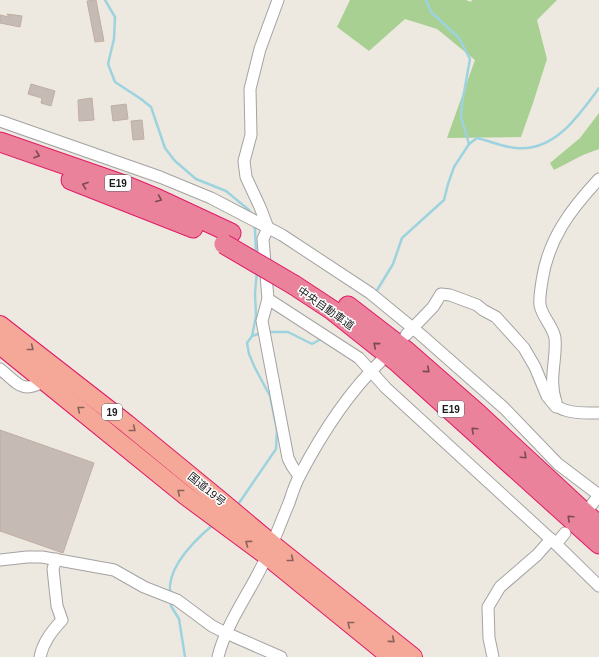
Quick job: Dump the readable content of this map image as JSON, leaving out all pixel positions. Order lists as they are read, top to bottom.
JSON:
{
  "streets": {
    "highway": [
      "E19",
      "中央自動車道",
      "19",
      "国道19号"
    ]
  }
}
